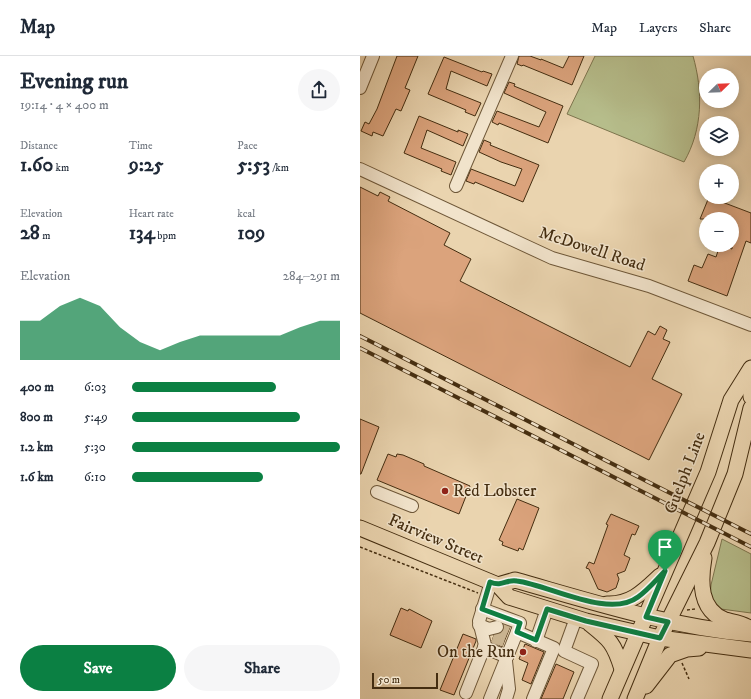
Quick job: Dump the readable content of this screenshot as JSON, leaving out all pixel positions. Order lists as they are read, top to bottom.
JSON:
{
  "streets": {
    "main road": ["Guelph Line", "Fairview Street"],
    "street": ["McDowell Road"]
  },
  "crossings": [
    ["Guelph Line", "Fairview Street"]
  ],
  "places": ["Red Lobster", "On the Run"],
  "scale_bar": "50 m",
  "north": "top right",
  "page": {
    "header": "Map",
    "nav": ["Map", "Layers", "Share"],
    "heading": ["Evening run", "19:14 · 4 × 400 m"],
    "map_buttons": ["+", "−"],
    "stats": [
      ["Distance", "1.60 km"],
      ["Time", "9:25"],
      ["Pace", "5:53 /km"],
      ["Elevation", "28 m"],
      ["Heart rate", "134 bpm"],
      ["kcal", "109"]
    ],
    "chart": ["Elevation", "284–291 m"],
    "list": [
      {
        "name": "400 m",
        "note": "6:03"
      },
      {
        "name": "800 m",
        "note": "5:49"
      },
      {
        "name": "1.2 km",
        "note": "5:30"
      },
      {
        "name": "1.6 km",
        "note": "6:10"
      }
    ],
    "buttons": ["Save", "Share"],
    "scale": "50 m"
  }
}
